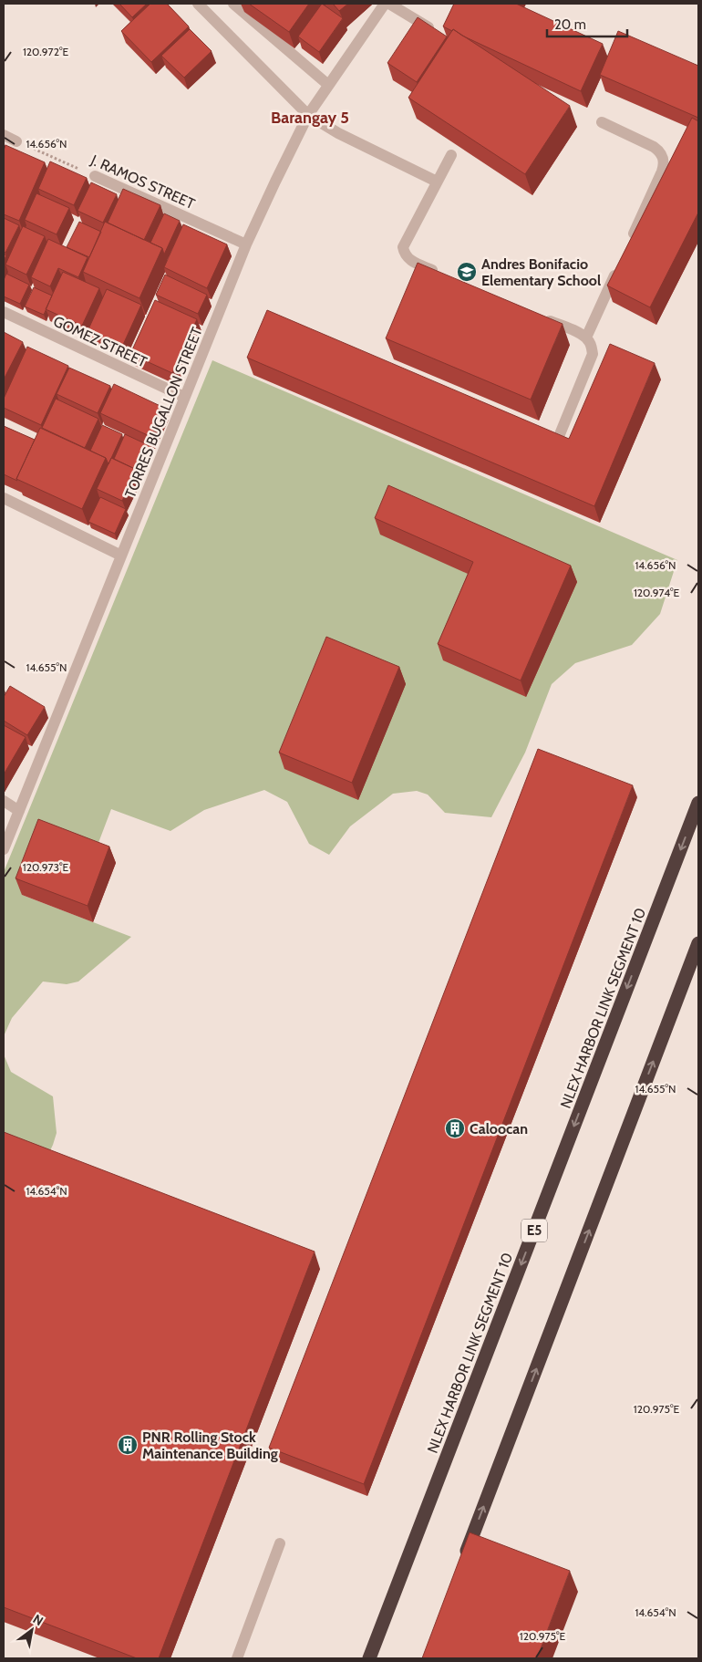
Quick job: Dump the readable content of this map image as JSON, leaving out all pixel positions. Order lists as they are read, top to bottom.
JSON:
{
  "streets": {
    "highway": ["NLEX HARBOR LINK SEGMENT 10", "E5"],
    "street": ["J. RAMOS STREET", "GOMEZ STREET", "TORRES BUGALLON STREET"]
  },
  "crossings": [
    ["J. RAMOS STREET", "TORRES BUGALLON STREET"],
    ["GOMEZ STREET", "TORRES BUGALLON STREET"]
  ],
  "districts": ["Barangay 5"],
  "places": {
    "school or university": ["Andres Bonifacio Elementary School"],
    "building": ["Caloocan", "PNR Rolling Stock Maintenance Building"]
  },
  "scale_bar": "20 m",
  "north": "top right",
  "coordinates": [
    "120.972°E",
    "14.656°N",
    "120.974°E",
    "14.655°N",
    "120.973°E",
    "14.654°N",
    "120.975°E"
  ]
}
